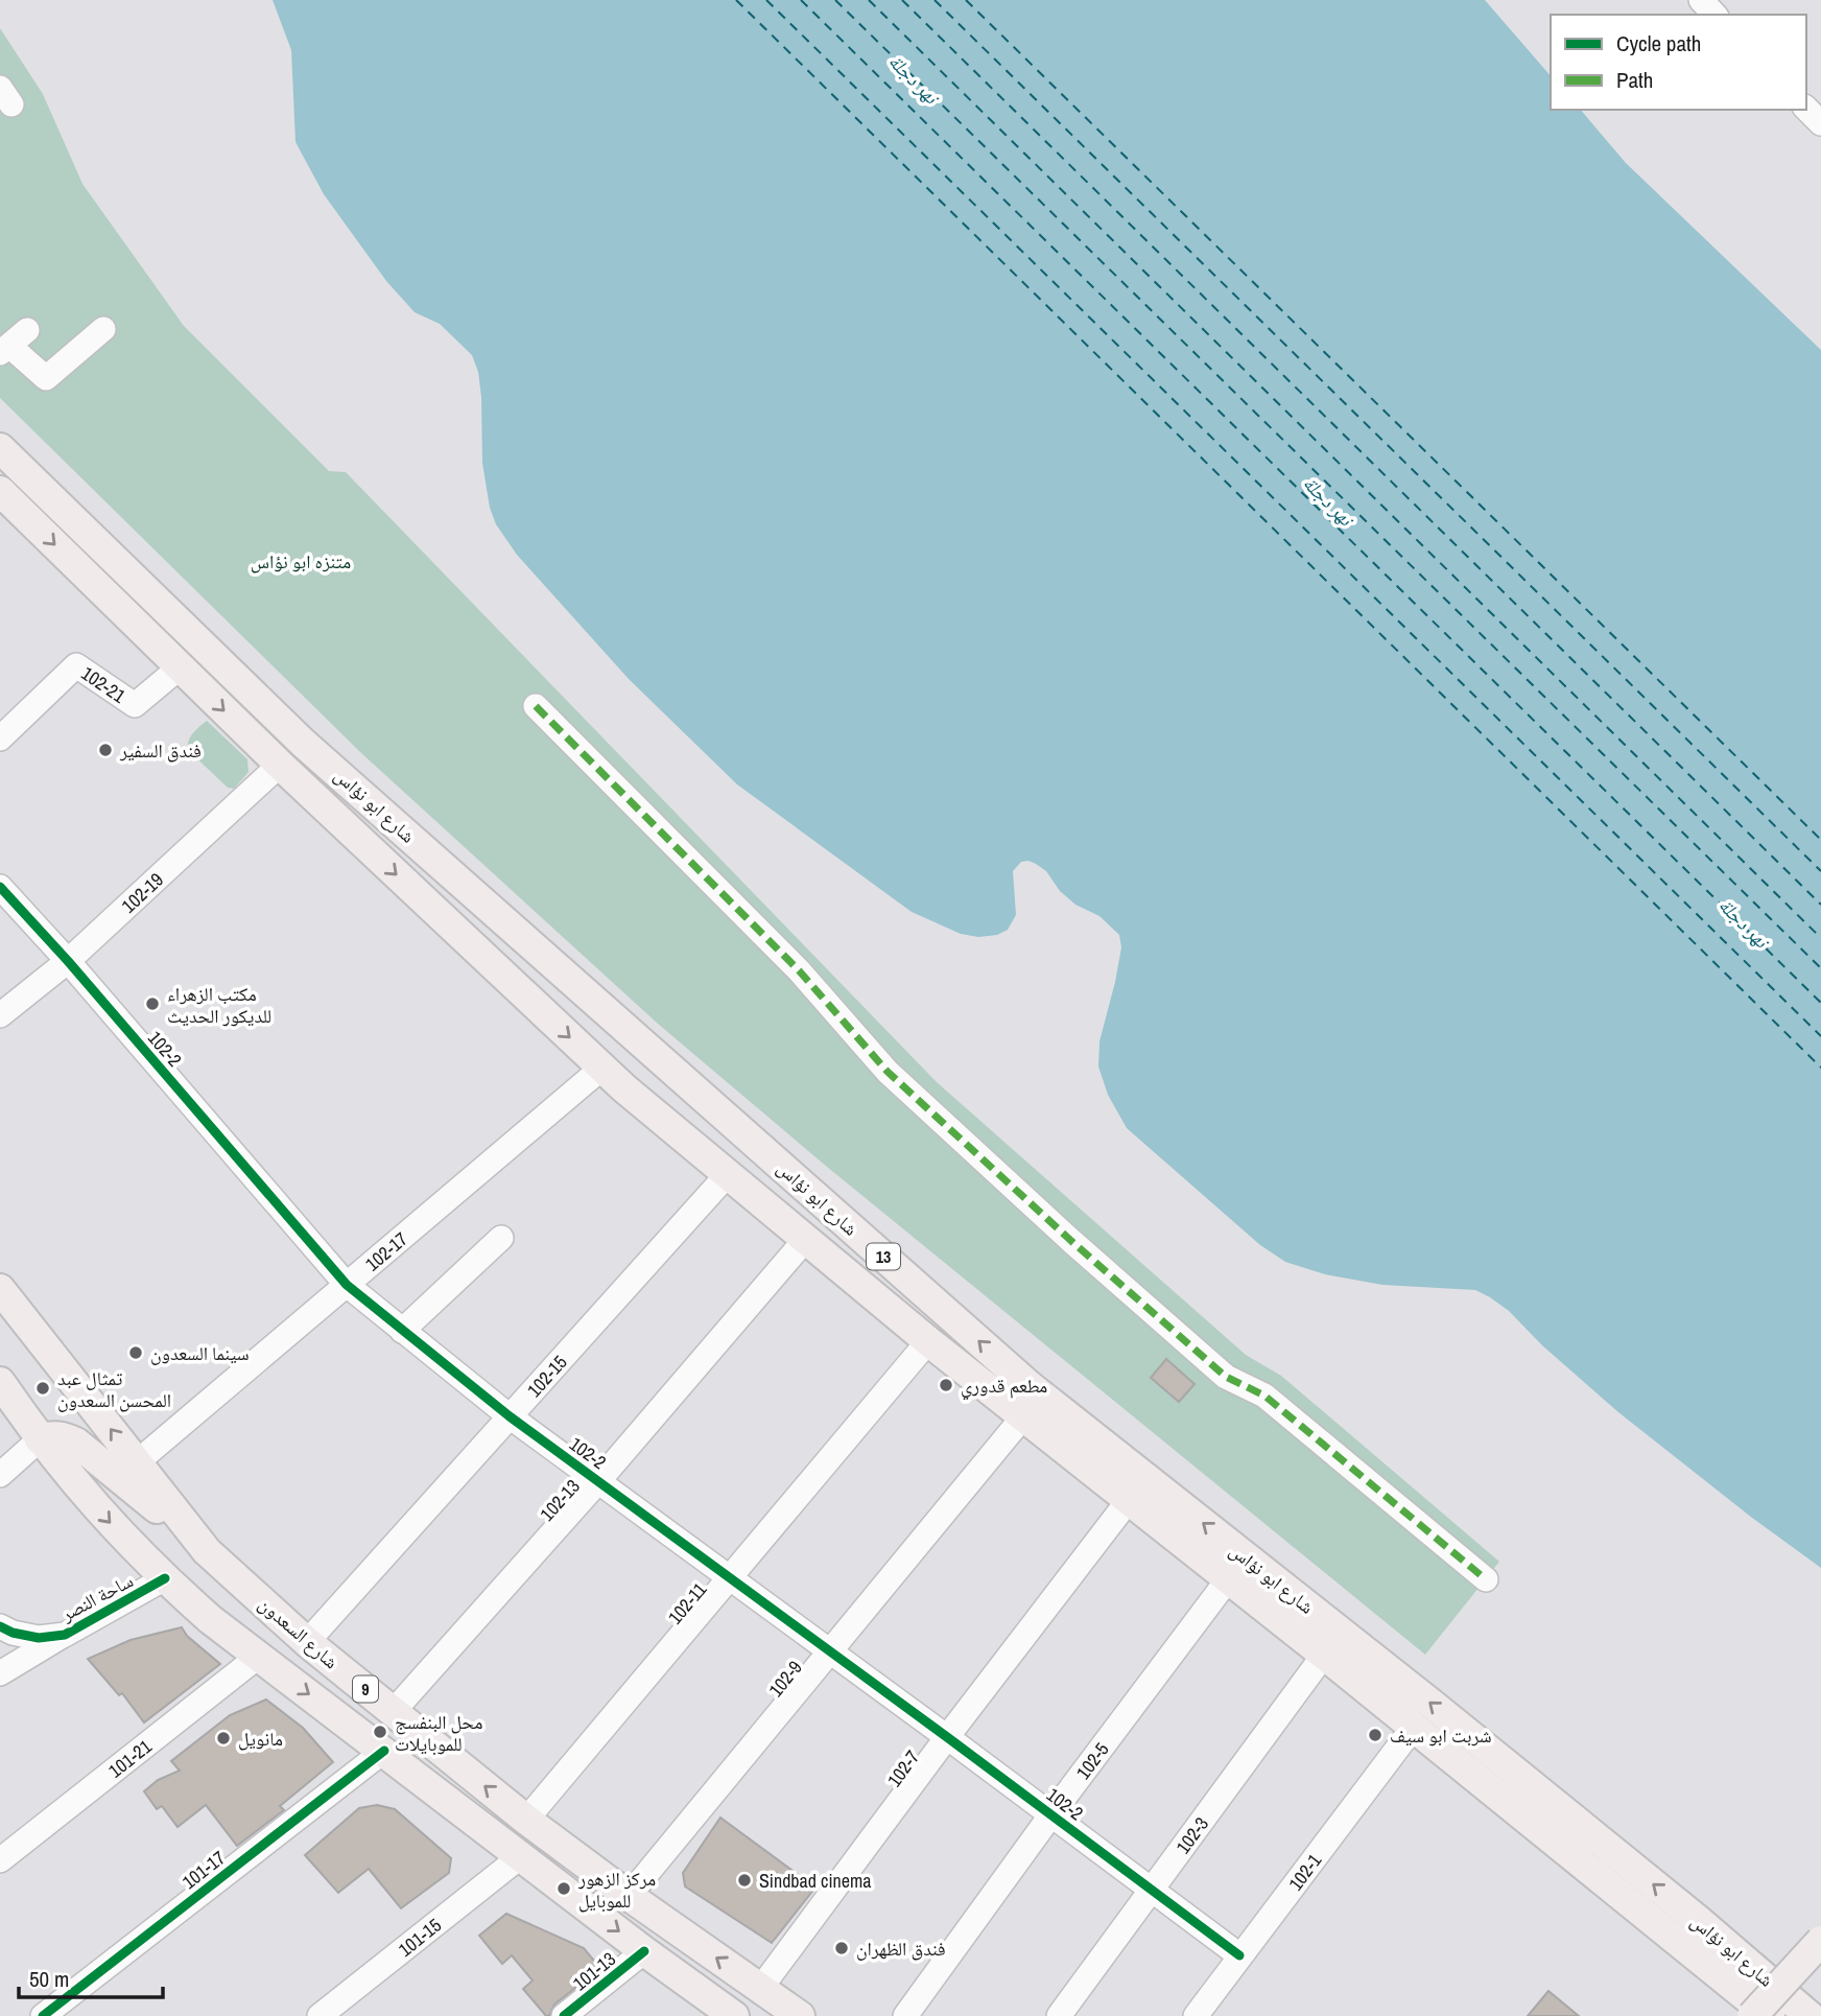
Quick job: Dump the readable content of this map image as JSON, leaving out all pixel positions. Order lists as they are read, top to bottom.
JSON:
{
  "streets": {
    "main road": [
      "شارع ابو نؤاس",
      "13",
      "شارع السعدون",
      "9"
    ],
    "street": [
      "102-21",
      "102-19",
      "102-2",
      "102-17",
      "102-15",
      "102-13",
      "ساحة النصر",
      "102-11",
      "102-9",
      "101-21",
      "102-5",
      "102-7",
      "102-3",
      "101-17",
      "102-1",
      "101-15",
      "101-13"
    ]
  },
  "crossings": [
    ["102-21", "شارع ابو نؤاس"],
    ["شارع ابو نؤاس", "102-19"],
    ["شارع ابو نؤاس", "102-17"],
    ["شارع ابو نؤاس", "102-15"],
    ["شارع ابو نؤاس", "102-13"],
    ["شارع ابو نؤاس", "102-11"],
    ["شارع ابو نؤاس", "102-9"],
    ["شارع ابو نؤاس", "102-5"],
    ["شارع ابو نؤاس", "102-7"],
    ["شارع ابو نؤاس", "102-3"],
    ["شارع ابو نؤاس", "102-1"],
    ["102-19", "102-2"],
    ["102-2", "102-17"],
    ["102-2", "102-15"],
    ["102-2", "102-13"],
    ["102-2", "102-11"],
    ["102-2", "102-9"],
    ["102-2", "102-5"],
    ["102-2", "102-7"],
    ["102-2", "102-3"],
    ["102-2", "102-1"],
    ["102-17", "شارع السعدون"],
    ["102-15", "شارع السعدون"],
    ["102-13", "شارع السعدون"],
    ["ساحة النصر", "9"],
    ["102-11", "شارع السعدون"],
    ["شارع السعدون", "102-9"],
    ["شارع السعدون", "102-7"],
    ["9", "101-21"],
    ["9", "101-17"],
    ["9", "101-15"],
    ["9", "101-13"]
  ],
  "water": ["نهر دجلة"],
  "parks": ["متنزه ابو نؤاس"],
  "places": [
    "فندق السفير",
    "مكتب الزهراء للديكور الحديث",
    "سينما السعدون",
    "مطعم قدوري",
    "تمثال عبد المحسن السعدون",
    "محل البنفسج للموبايلات",
    "شربت ابو سيف",
    "مانويل",
    "Sindbad cinema",
    "مركز الزهور للموبايل",
    "فندق الظهران"
  ],
  "legend": ["Cycle path", "Path"],
  "scale_bar": "50 m"
}
